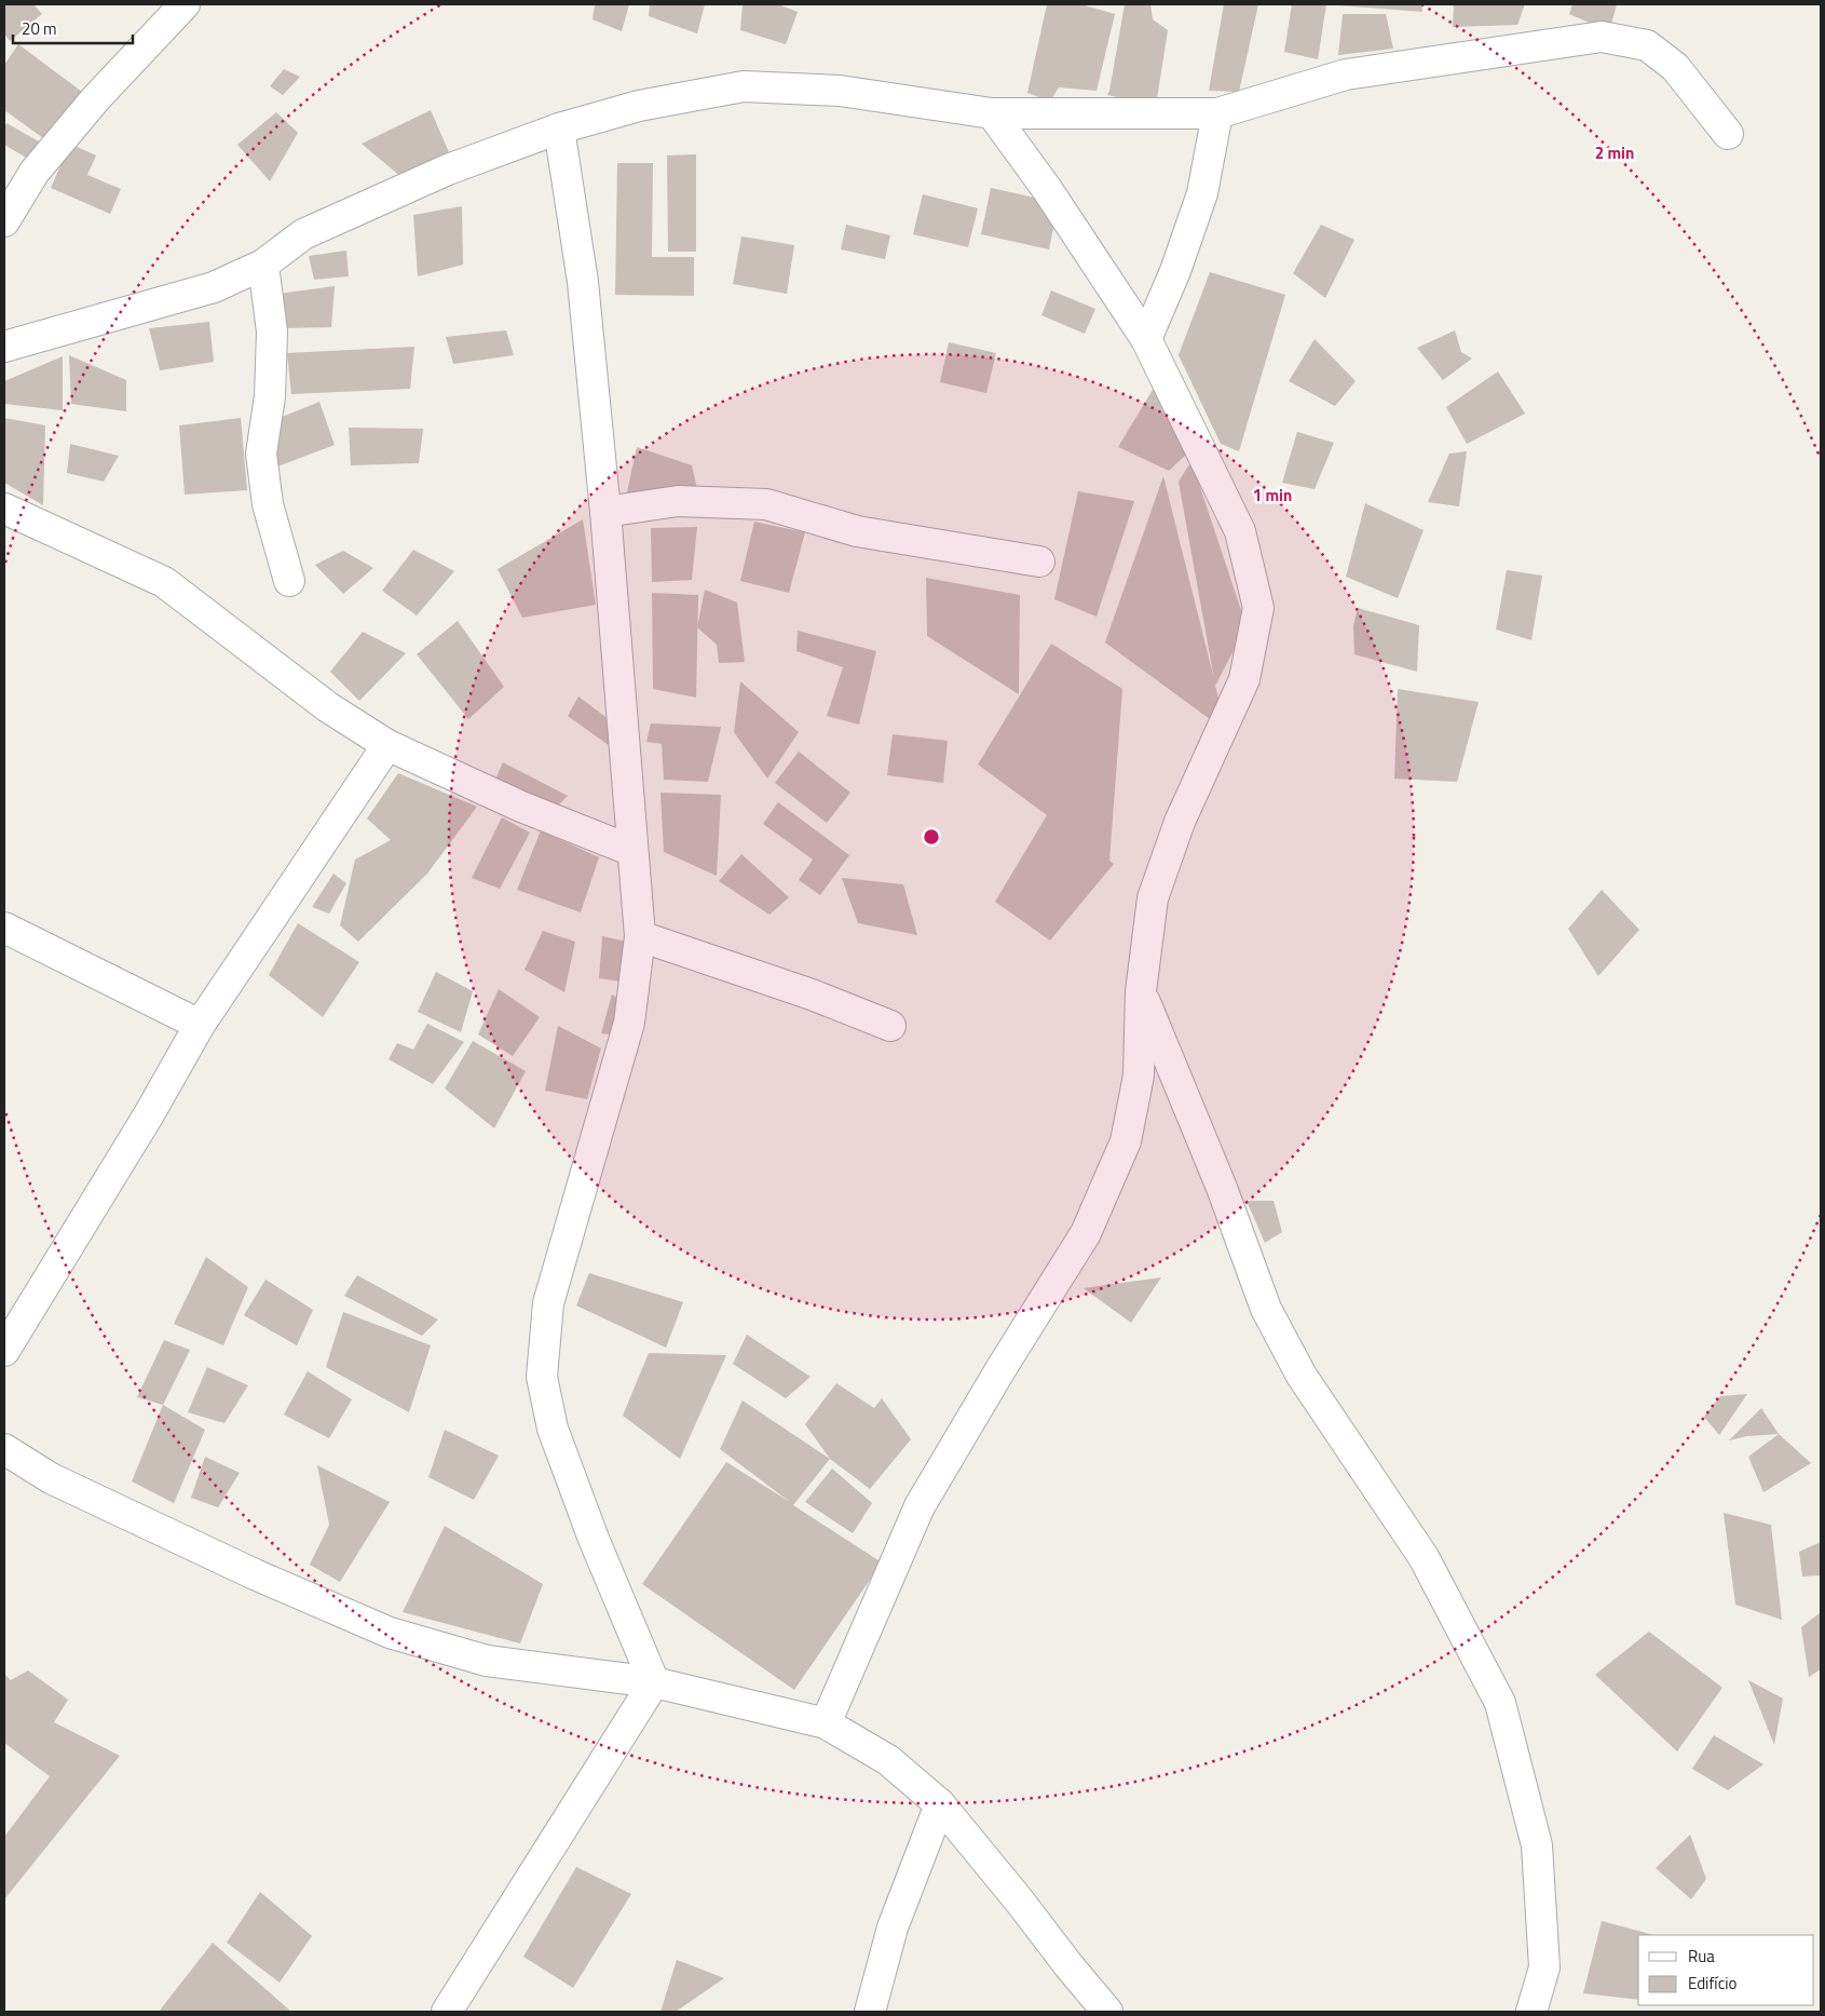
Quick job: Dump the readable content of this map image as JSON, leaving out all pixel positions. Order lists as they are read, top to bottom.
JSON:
{
  "legend": ["Rua", "Edifício"],
  "scale_bar": "20 m",
  "rings": ["2 min", "1 min"]
}
